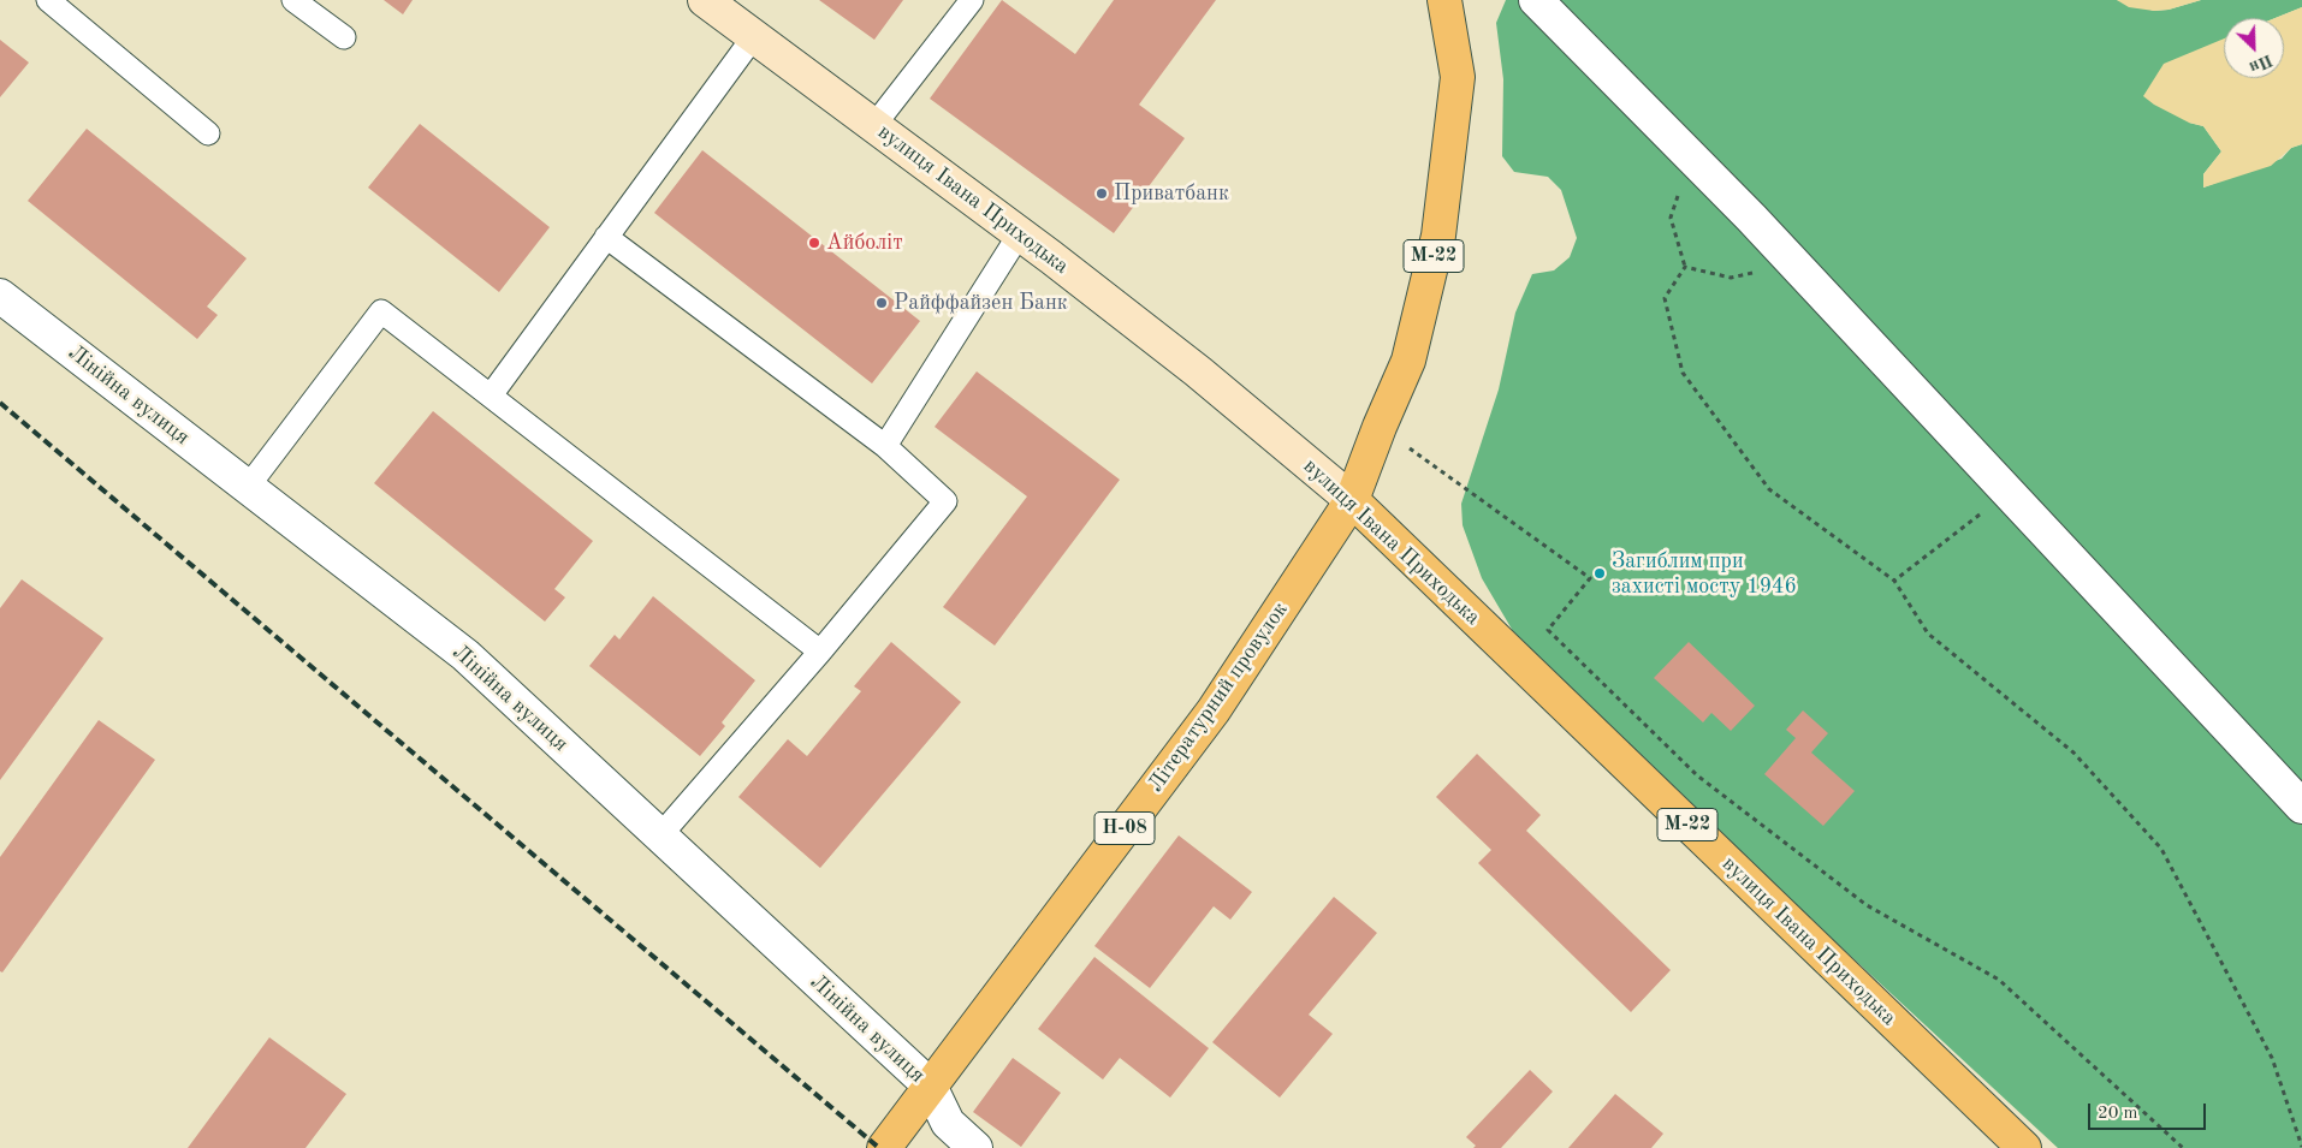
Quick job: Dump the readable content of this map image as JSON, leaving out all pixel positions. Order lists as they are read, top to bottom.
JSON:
{
  "streets": {
    "main road": [
      "вулиця Івана Приходька",
      "М-22",
      "Літературний провулок",
      "Н-08"
    ],
    "street": ["Лінійна вулиця"]
  },
  "crossings": [
    ["вулиця Івана Приходька", "М-22"],
    ["вулиця Івана Приходька", "Літературний провулок"],
    ["М-22", "Літературний провулок"],
    ["Лінійна вулиця", "Літературний провулок"]
  ],
  "places": [
    "Приватбанк",
    "Айболіт",
    "Райффайзен Банк",
    "Загиблим при захисті мосту 1946"
  ],
  "scale_bar": "20 m",
  "north": "bottom right"
}
